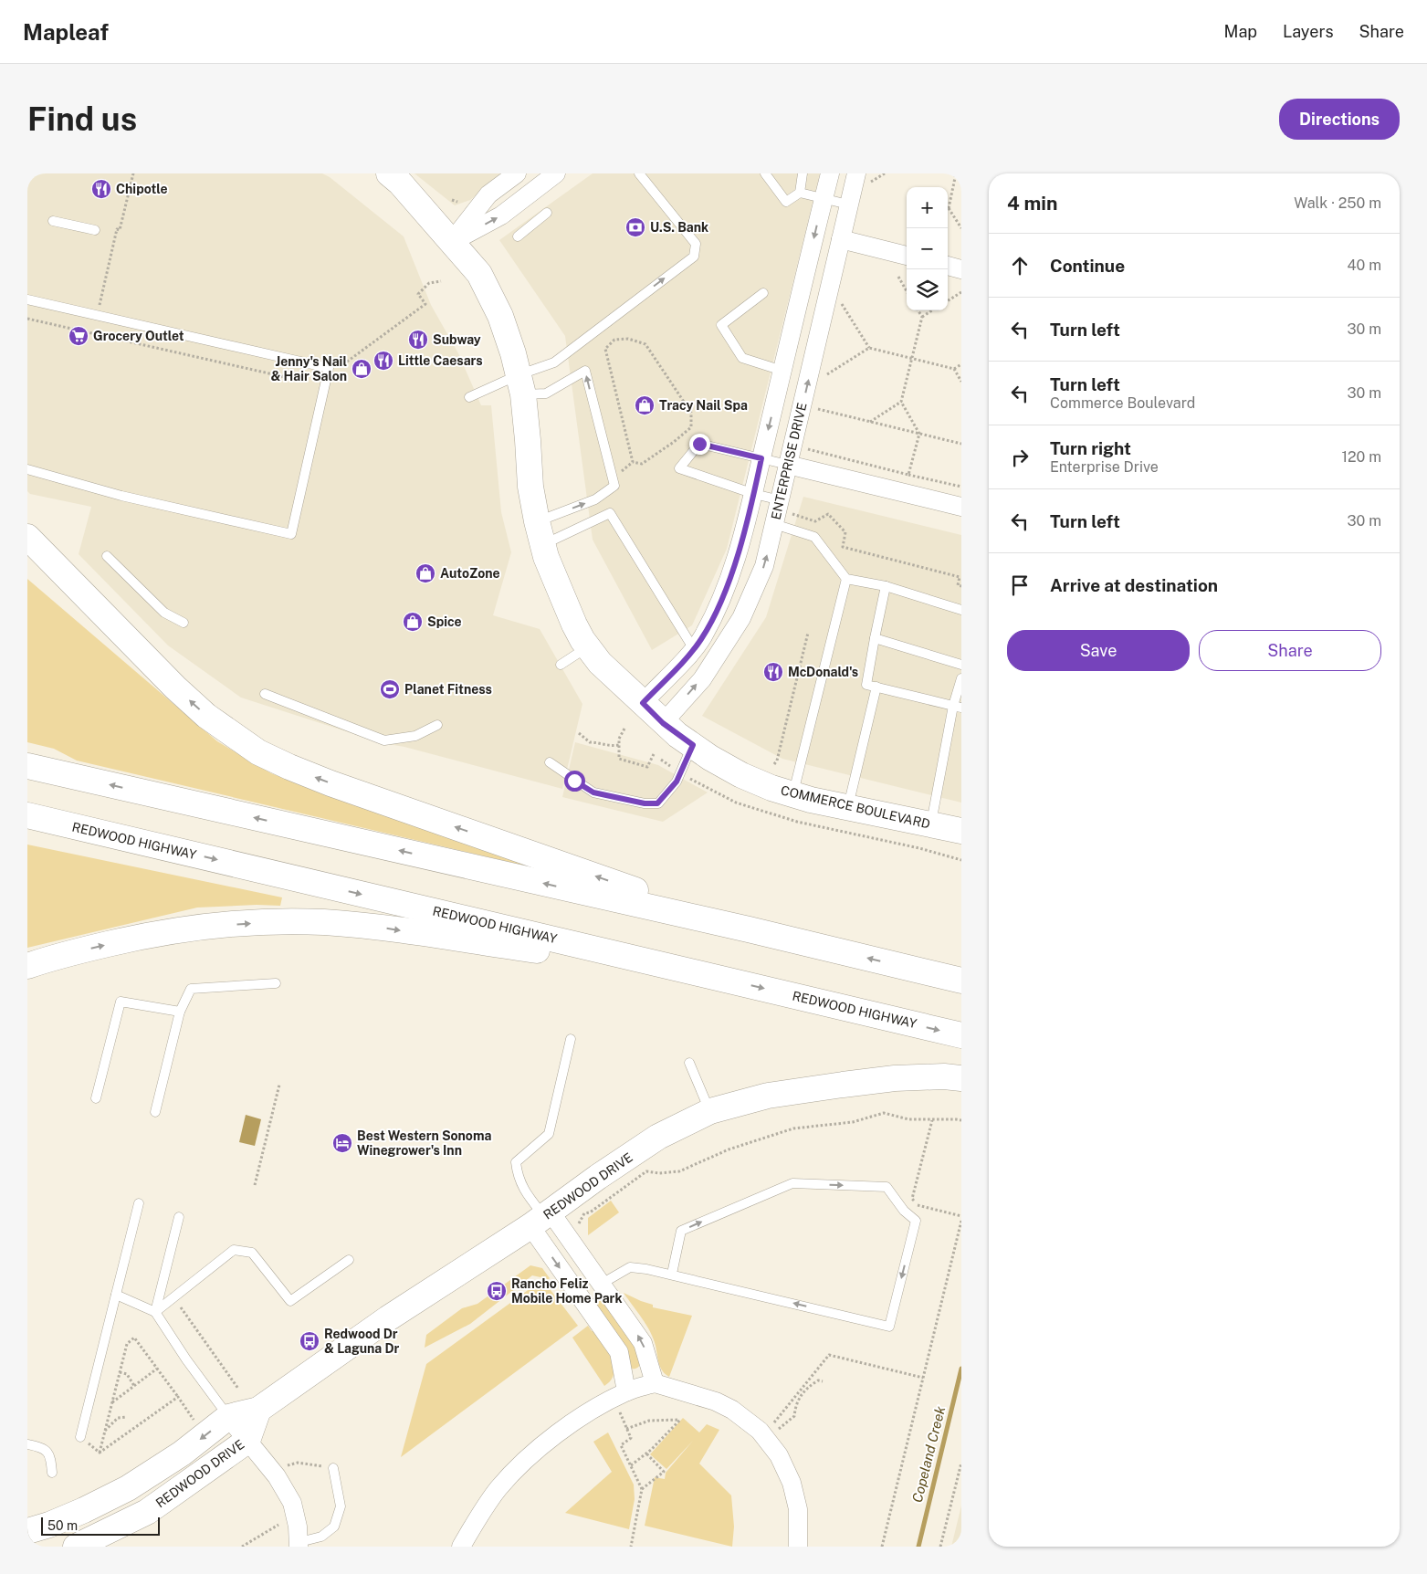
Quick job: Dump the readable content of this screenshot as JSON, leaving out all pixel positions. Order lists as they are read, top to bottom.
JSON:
{
  "streets": {
    "main road": ["COMMERCE BOULEVARD", "REDWOOD HIGHWAY", "REDWOOD DRIVE"],
    "street": ["ENTERPRISE DRIVE"]
  },
  "crossings": [
    ["ENTERPRISE DRIVE", "COMMERCE BOULEVARD"]
  ],
  "water": ["Copeland Creek"],
  "places": {
    "restaurant": [
      "Chipotle",
      "Subway",
      "Little Caesars",
      "McDonald's"
    ],
    "bank": ["U.S. Bank"],
    "supermarket": ["Grocery Outlet"],
    "shop": [
      "Jenny's Nail & Hair Salon",
      "Tracy Nail Spa",
      "AutoZone",
      "Spice"
    ],
    "sports": ["Planet Fitness"],
    "hotel": ["Best Western Sonoma Winegrower's Inn"],
    "bus stop": ["Rancho Feliz Mobile Home Park", "Redwood Dr & Laguna Dr"]
  },
  "scale_bar": "50 m",
  "page": {
    "header": "Mapleaf",
    "nav": ["Map", "Layers", "Share"],
    "buttons": [
      "Directions",
      ["Save", "Share"]
    ],
    "title": "Find us",
    "heading": ["4 min", "Walk · 250 m"],
    "map_buttons": ["+", "−"],
    "list": [
      ["Continue", "40 m"],
      ["Turn left", "30 m"],
      ["Turn left", "Commerce Boulevard", "30 m"],
      ["Turn right", "Enterprise Drive", "120 m"],
      ["Turn left", "30 m"],
      "Arrive at destination"
    ],
    "scale": "50 m"
  }
}
